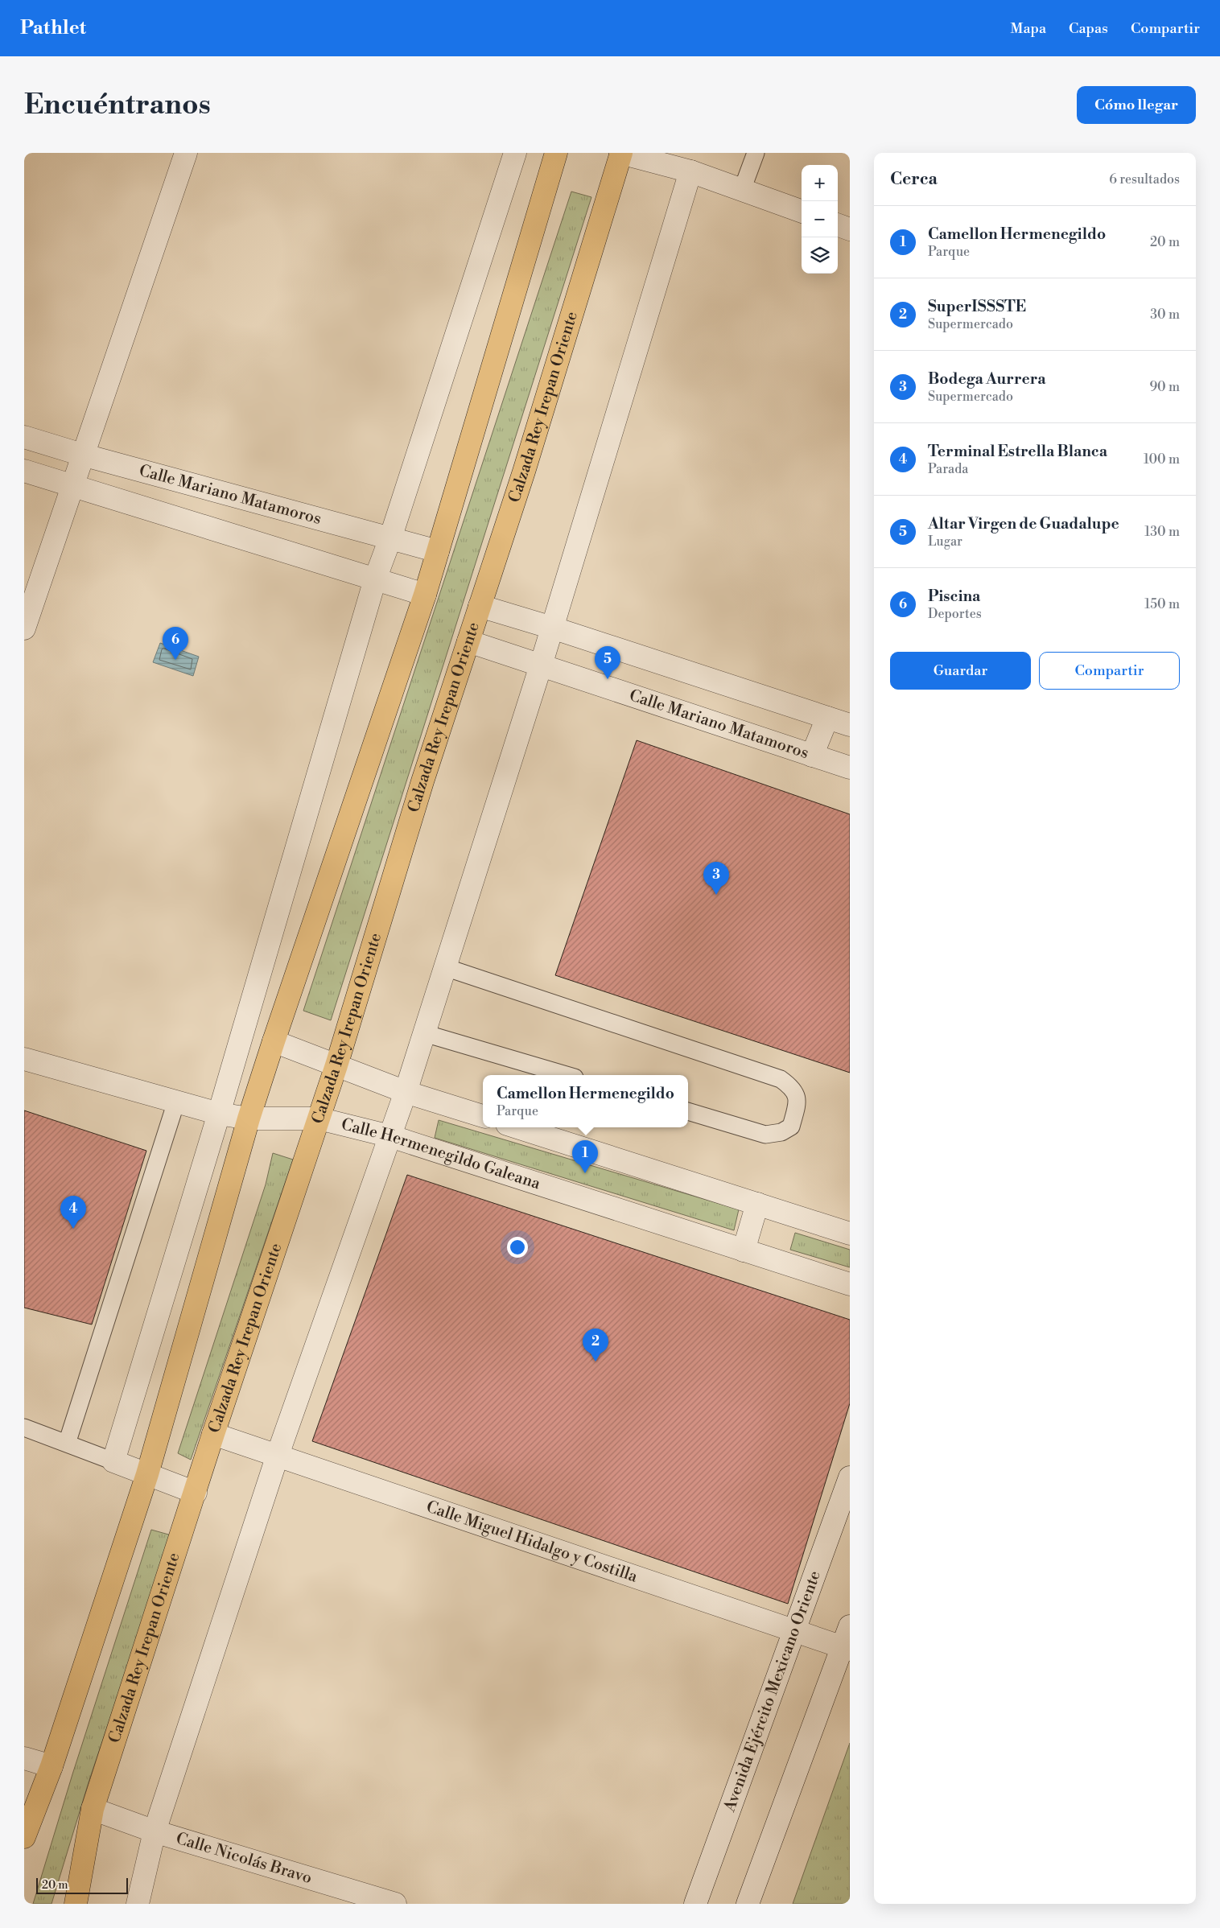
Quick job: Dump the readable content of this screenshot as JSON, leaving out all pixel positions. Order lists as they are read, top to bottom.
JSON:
{
  "streets": {
    "main road": ["Calzada Rey Irepan Oriente"],
    "street": [
      "Calle Mariano Matamoros",
      "Calle Hermenegildo Galeana",
      "Calle Miguel Hidalgo y Costilla",
      "Avenida Ejército Mexicano Oriente",
      "Calle Nicolás Bravo"
    ]
  },
  "crossings": [
    ["Calzada Rey Irepan Oriente", "Calle Mariano Matamoros"],
    ["Calzada Rey Irepan Oriente", "Calle Hermenegildo Galeana"],
    ["Calzada Rey Irepan Oriente", "Calle Miguel Hidalgo y Costilla"],
    ["Calzada Rey Irepan Oriente", "Calle Nicolás Bravo"],
    ["Calle Miguel Hidalgo y Costilla", "Avenida Ejército Mexicano Oriente"]
  ],
  "scale_bar": "20 m",
  "page": {
    "header": "Pathlet",
    "nav": ["Mapa", "Capas", "Compartir"],
    "buttons": [
      "Cómo llegar",
      ["Guardar", "Compartir"]
    ],
    "title": "Encuéntranos",
    "heading": ["Cerca", "6 resultados"],
    "map_buttons": ["+", "−"],
    "list": [
      {
        "mark": "1",
        "name": "Camellon Hermenegildo",
        "note": "Parque",
        "value": "20 m"
      },
      {
        "mark": "2",
        "name": "SuperISSSTE",
        "note": "Supermercado",
        "value": "30 m"
      },
      {
        "mark": "3",
        "name": "Bodega Aurrera",
        "note": "Supermercado",
        "value": "90 m"
      },
      {
        "mark": "4",
        "name": "Terminal Estrella Blanca",
        "note": "Parada",
        "value": "100 m"
      },
      {
        "mark": "5",
        "name": "Altar Virgen de Guadalupe",
        "note": "Lugar",
        "value": "130 m"
      },
      {
        "mark": "6",
        "name": "Piscina",
        "note": "Deportes",
        "value": "150 m"
      }
    ],
    "pins": [
      "6",
      "5",
      "3",
      "1",
      "4",
      "2"
    ],
    "popup": ["Camellon Hermenegildo", "Parque"],
    "scale": "20 m"
  }
}
